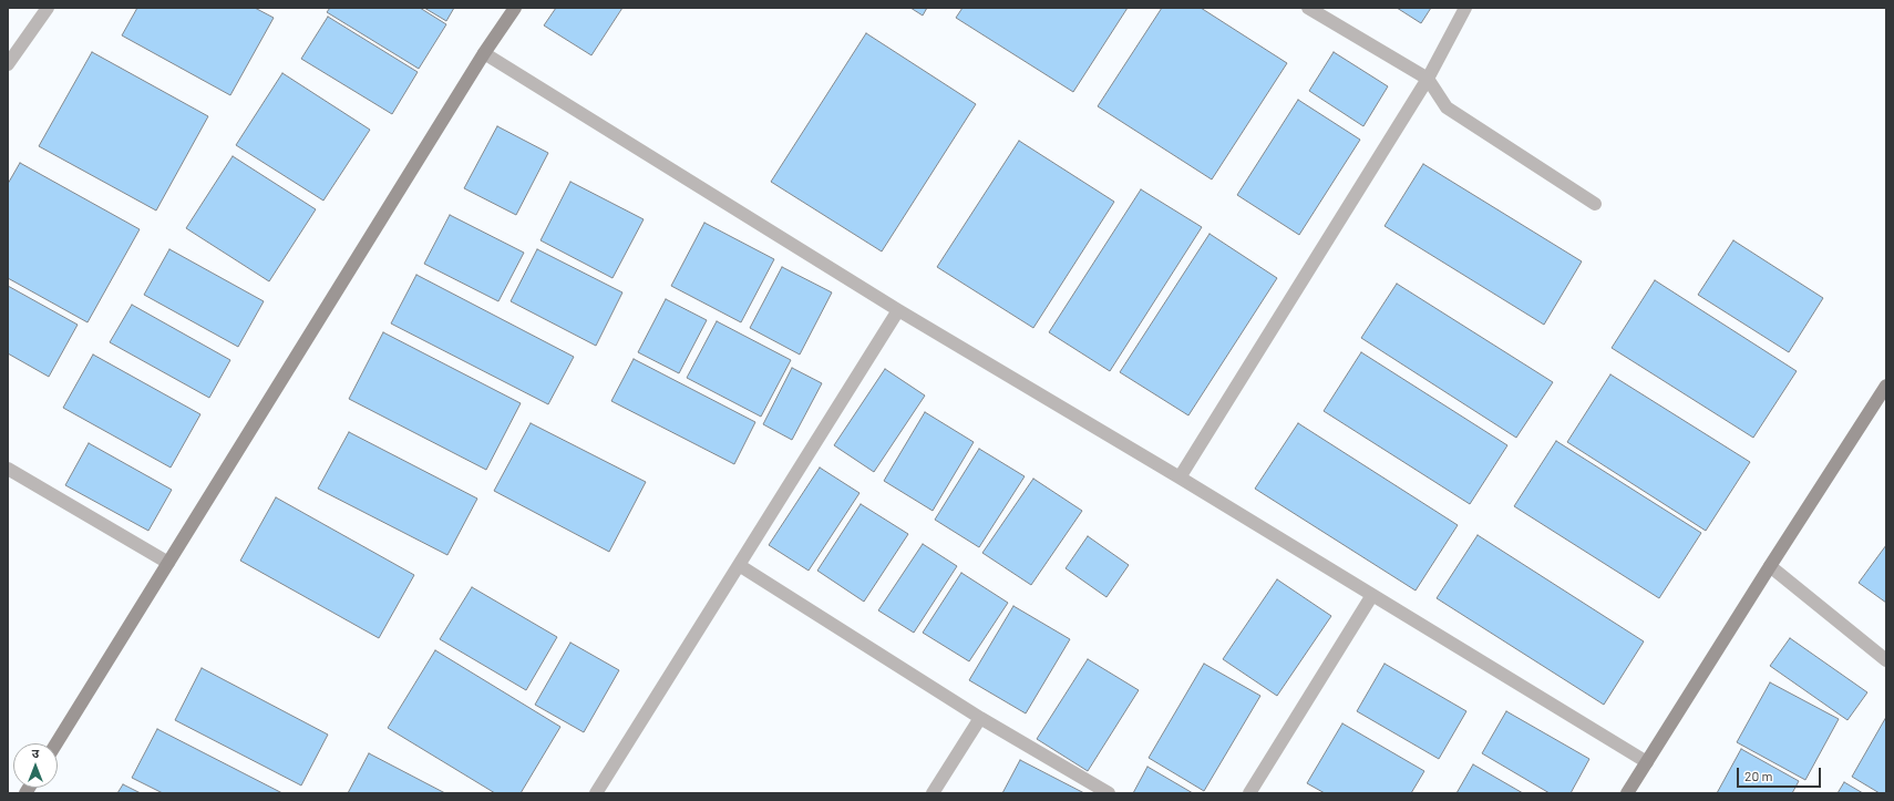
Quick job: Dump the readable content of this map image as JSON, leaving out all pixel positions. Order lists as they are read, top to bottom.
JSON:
{
  "scale_bar": "20 m",
  "north": "top"
}
